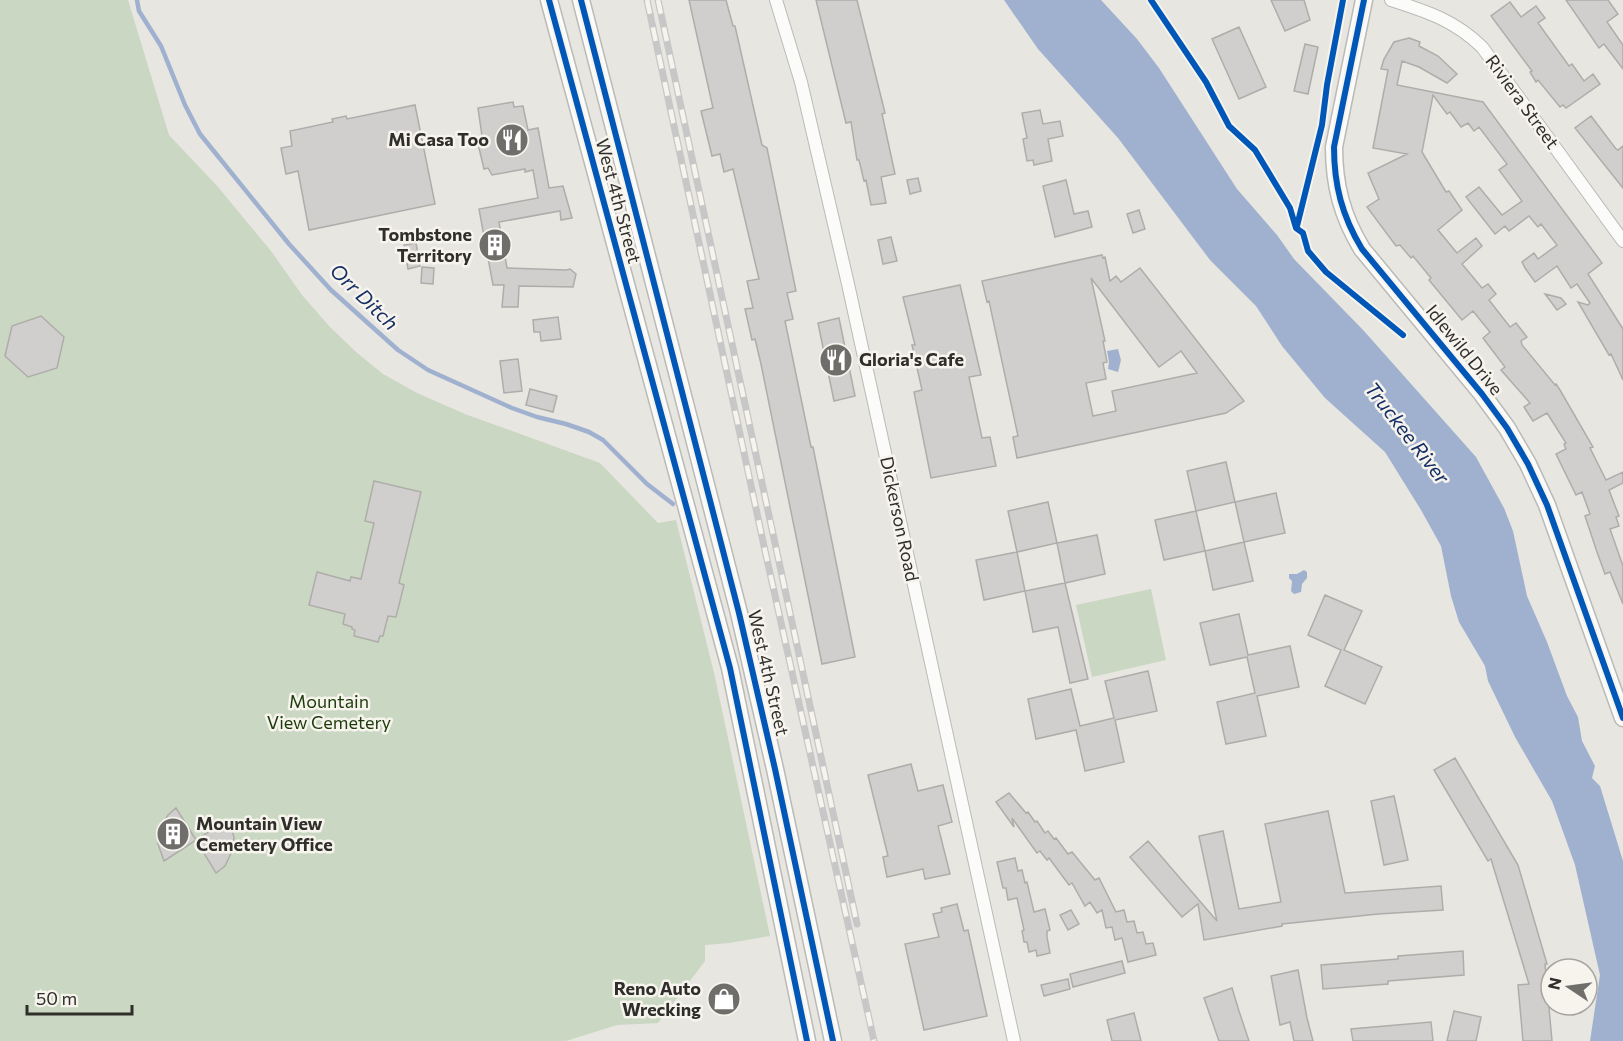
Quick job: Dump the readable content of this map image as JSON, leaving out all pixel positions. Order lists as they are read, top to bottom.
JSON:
{
  "streets": {
    "main road": ["West 4th Street", "Idlewild Drive"],
    "street": ["Riviera Street", "Dickerson Road"]
  },
  "water": ["Orr Ditch", "Truckee River"],
  "parks": ["Mountain View Cemetery"],
  "places": {
    "restaurant": ["Mi Casa Too", "Gloria's Cafe"],
    "building": ["Tombstone Territory", "Mountain View Cemetery Office"],
    "shop": ["Reno Auto Wrecking"]
  },
  "scale_bar": "50 m",
  "north": "left"
}
